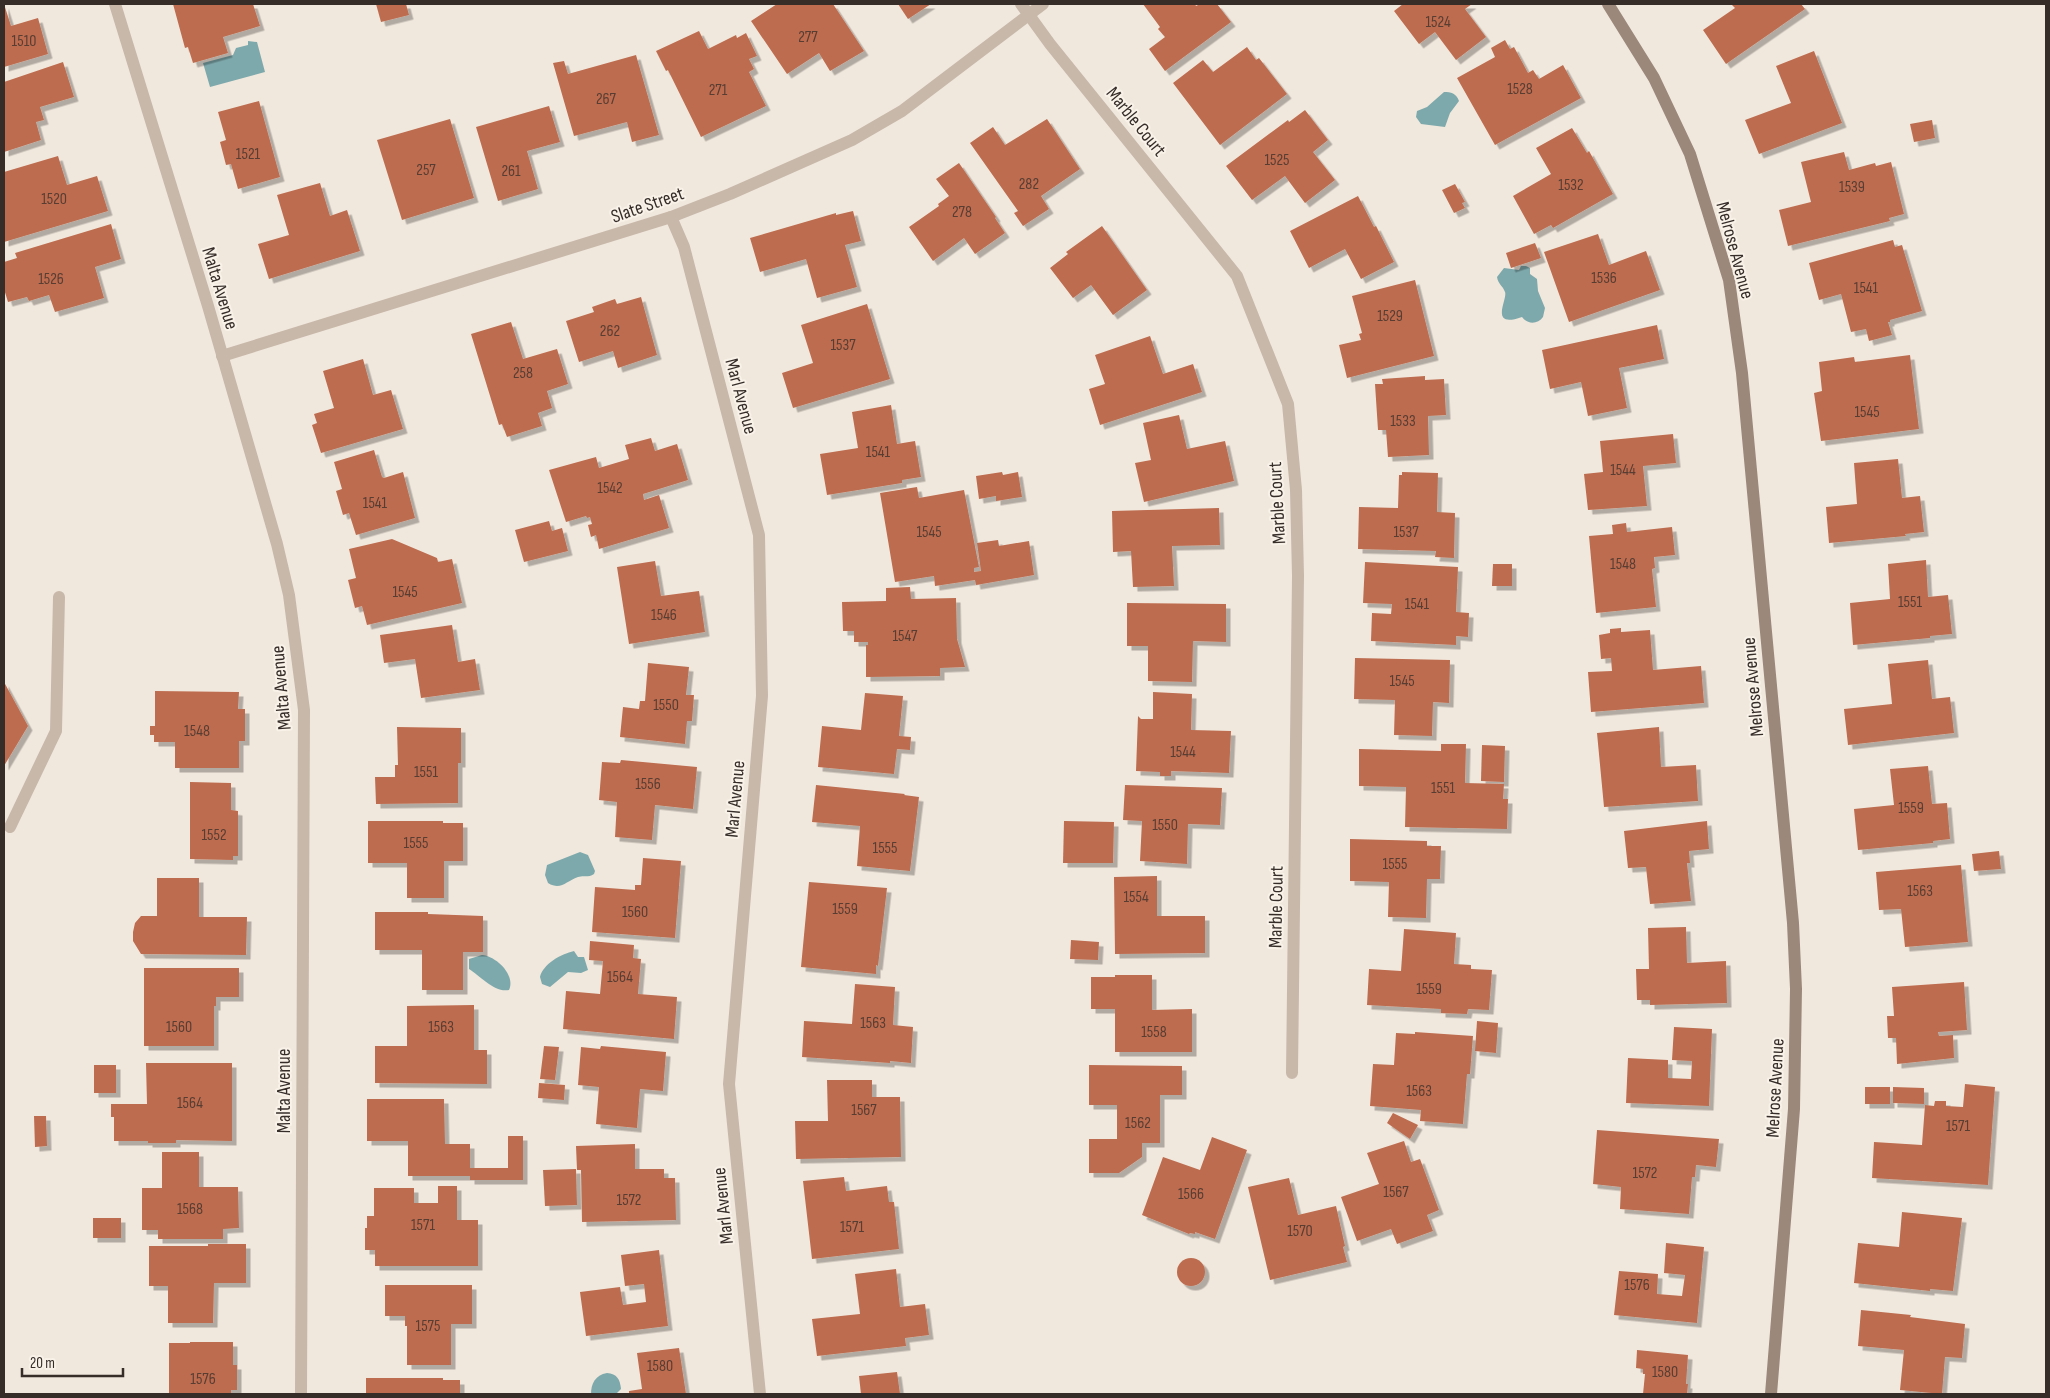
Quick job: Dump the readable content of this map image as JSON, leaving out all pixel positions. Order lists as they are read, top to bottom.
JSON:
{
  "streets": {
    "street": [
      "Marble Court",
      "Slate Street",
      "Melrose Avenue",
      "Malta Avenue",
      "Marl Avenue"
    ]
  },
  "crossings": [
    ["Marble Court", "Slate Street"],
    ["Slate Street", "Malta Avenue"],
    ["Slate Street", "Marl Avenue"]
  ],
  "house_numbers": [
    "1524",
    "277",
    "1510",
    "1528",
    "271",
    "267",
    "1521",
    "1525",
    "257",
    "261",
    "282",
    "1532",
    "1539",
    "1520",
    "278",
    "1536",
    "1526",
    "1541",
    "1529",
    "262",
    "1537",
    "258",
    "1545",
    "1533",
    "1541",
    "1544",
    "1542",
    "1541",
    "1545",
    "1537",
    "1548",
    "1545",
    "1551",
    "1541",
    "1546",
    "1547",
    "1545",
    "1550",
    "1548",
    "1544",
    "1551",
    "1556",
    "1551",
    "1559",
    "1550",
    "1552",
    "1555",
    "1555",
    "1555",
    "1563",
    "1554",
    "1559",
    "1560",
    "1564",
    "1559",
    "1563",
    "1560",
    "1563",
    "1558",
    "1563",
    "1564",
    "1567",
    "1562",
    "1571",
    "1572",
    "1567",
    "1566",
    "1572",
    "1568",
    "1571",
    "1571",
    "1570",
    "1576",
    "1575",
    "1580",
    "1580",
    "1576"
  ],
  "scale_bar": "20 m"
}
